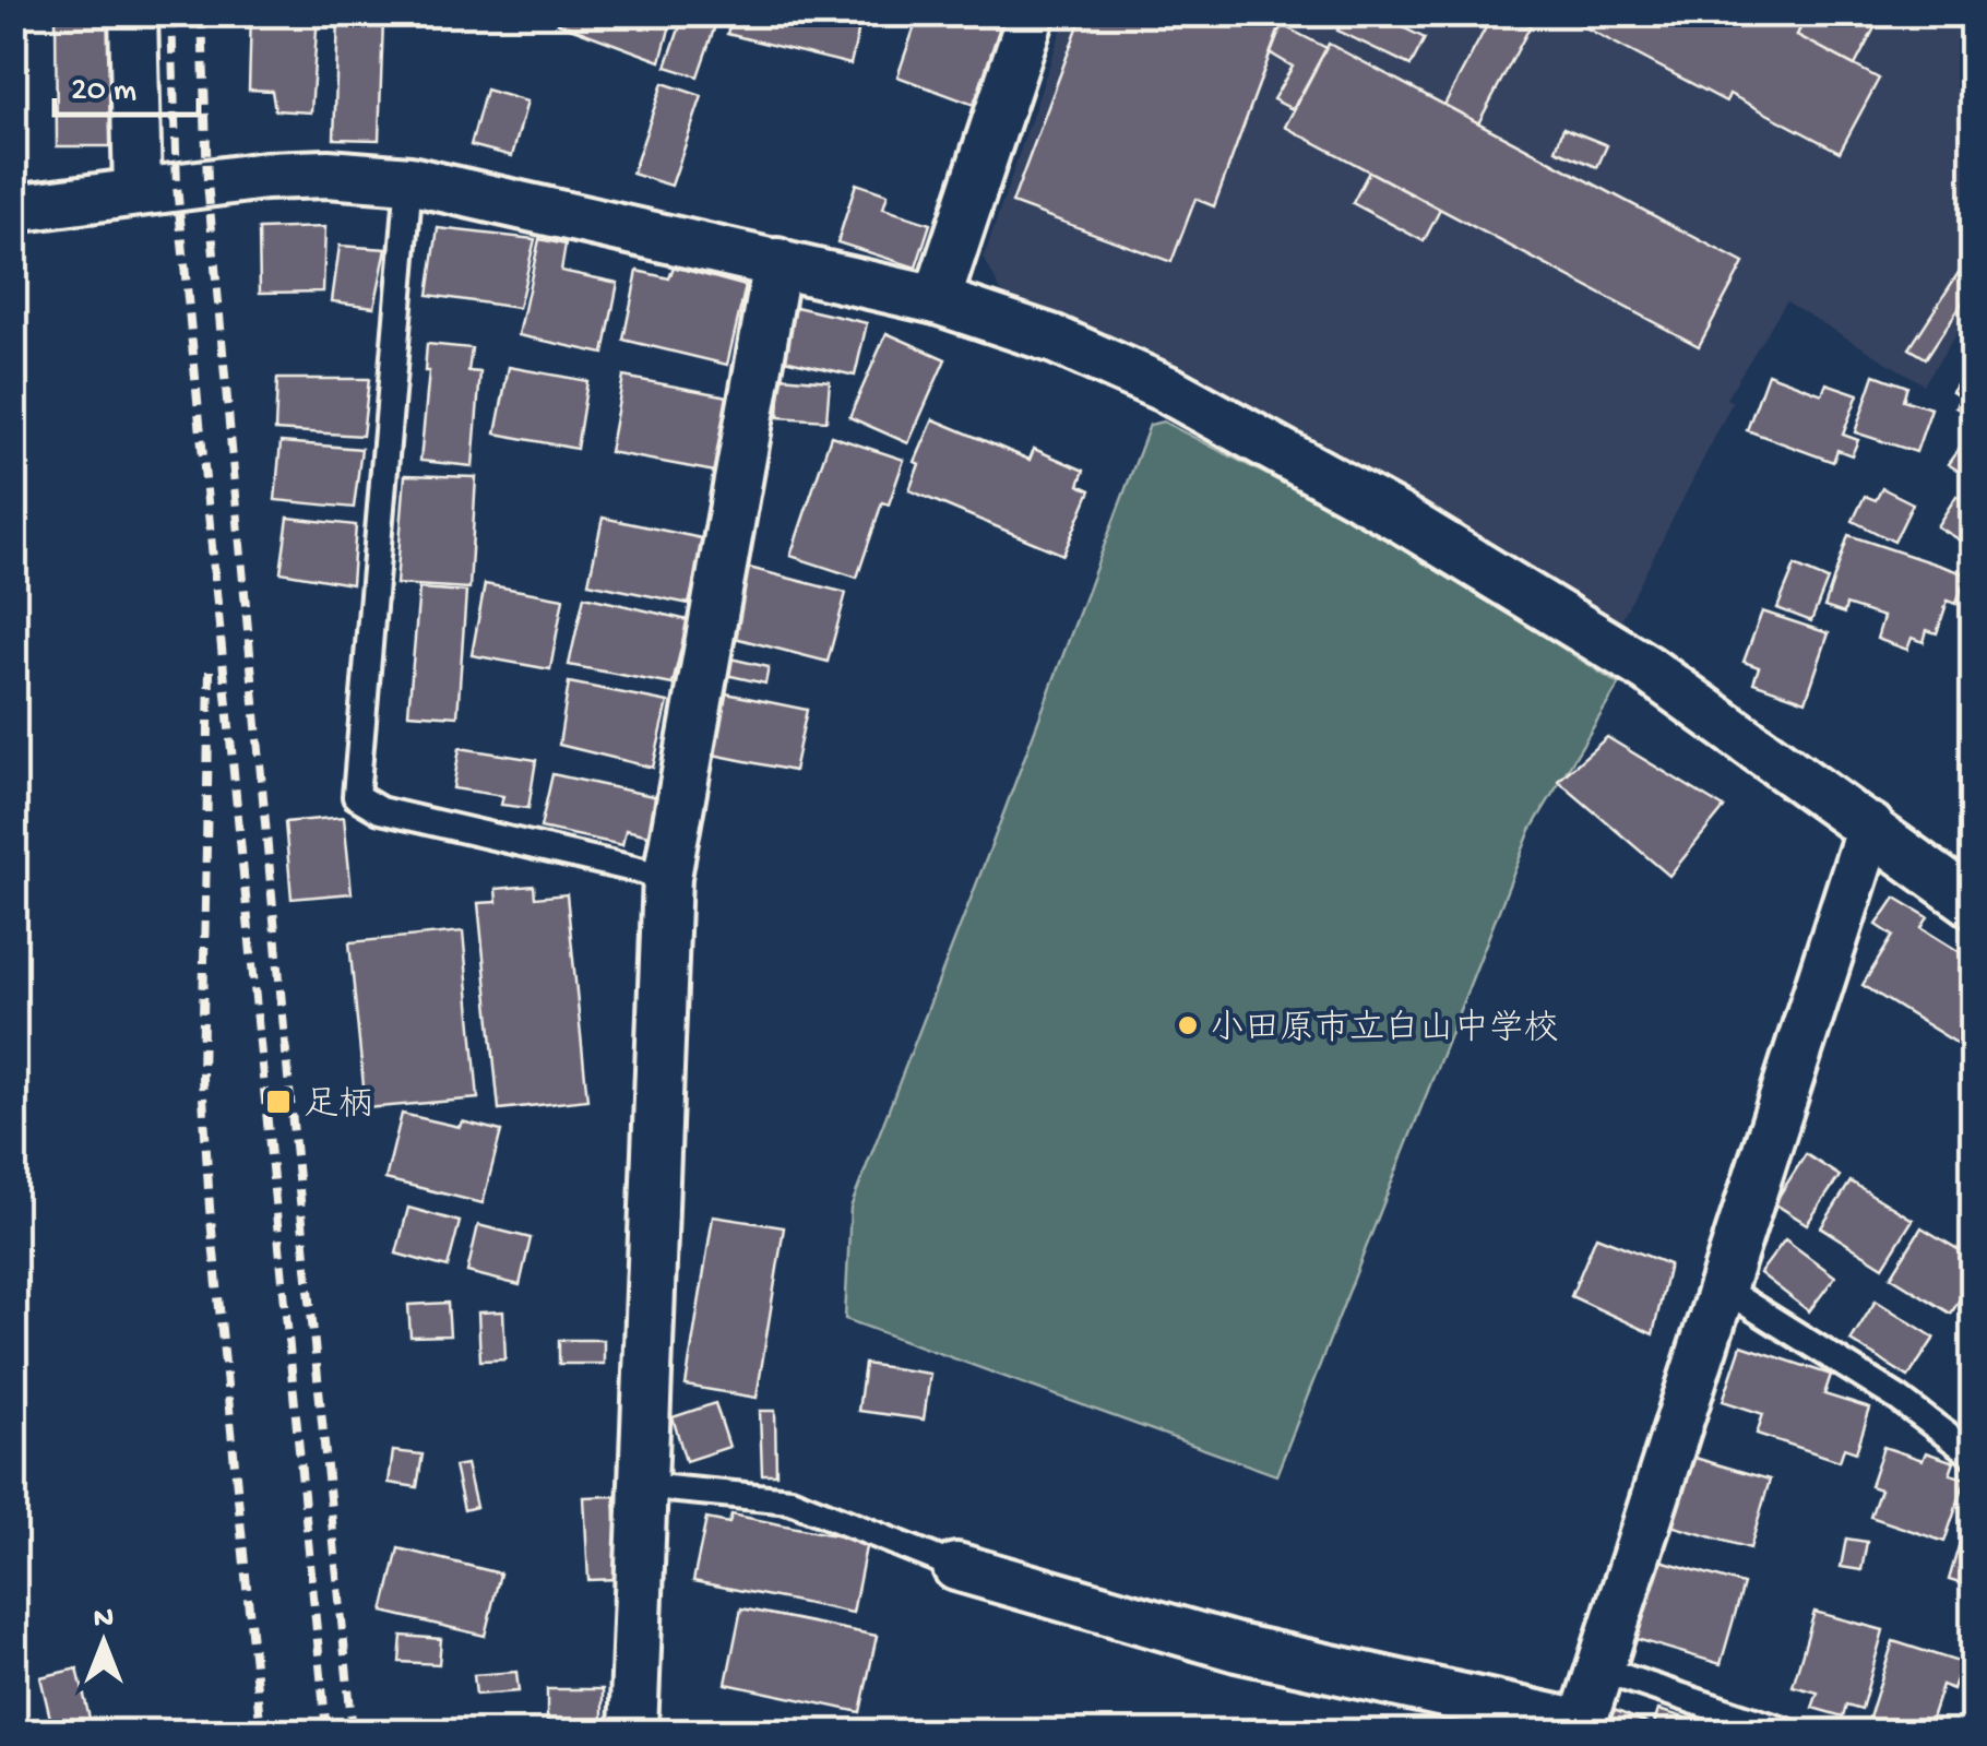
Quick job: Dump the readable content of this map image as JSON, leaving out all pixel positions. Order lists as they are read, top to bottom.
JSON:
{
  "places": {
    "other": ["小田原市立白山中学校"],
    "transit": ["足柄"]
  },
  "scale_bar": "20 m",
  "north": "top"
}
